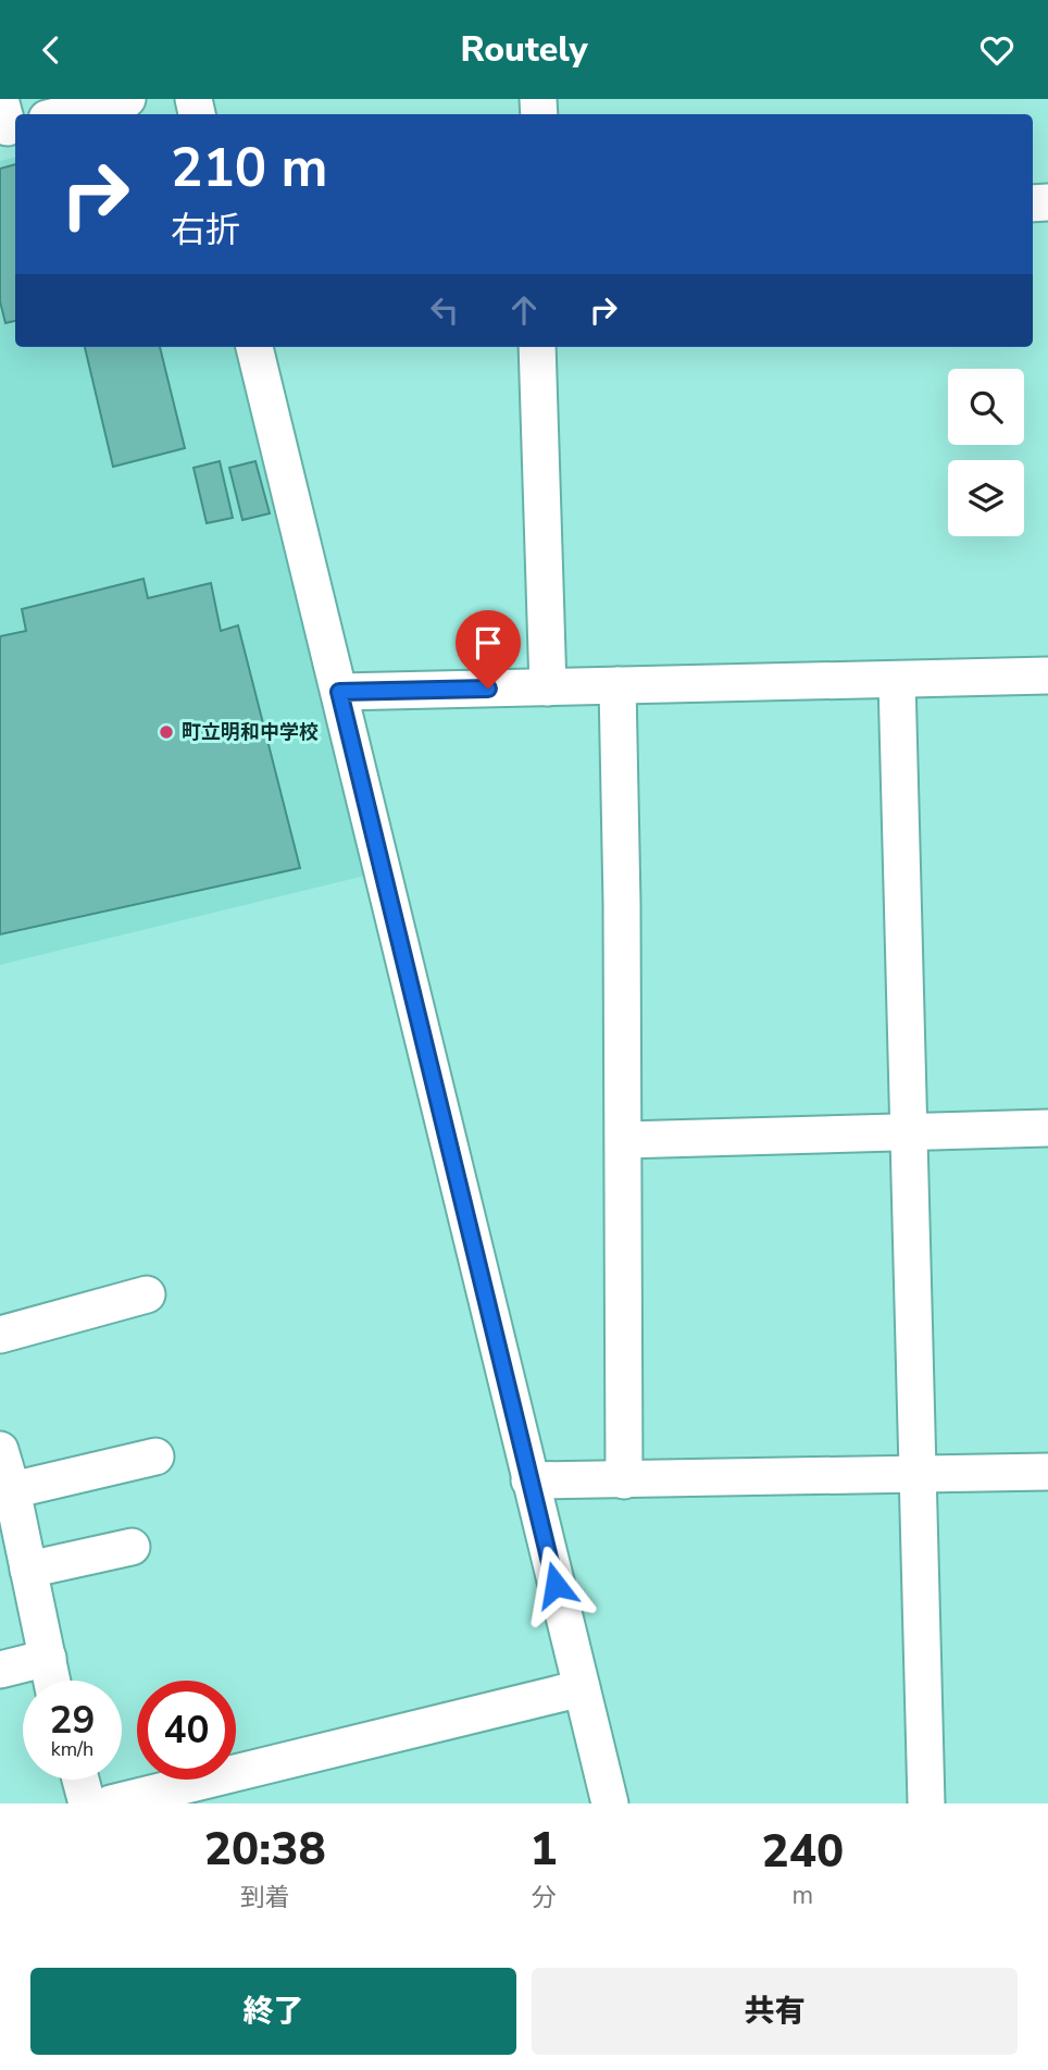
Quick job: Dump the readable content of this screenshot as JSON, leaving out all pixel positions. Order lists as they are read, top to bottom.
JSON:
{
  "places": ["町立明和中学校"],
  "page": {
    "header": "Routely",
    "turn": ["210 m", "右折"],
    "speed": "29 km/h",
    "limit": "40",
    "eta": [
      "20:38",
      "到着",
      "1",
      "分",
      "240",
      "m"
    ],
    "buttons": ["終了", "共有"]
  }
}
